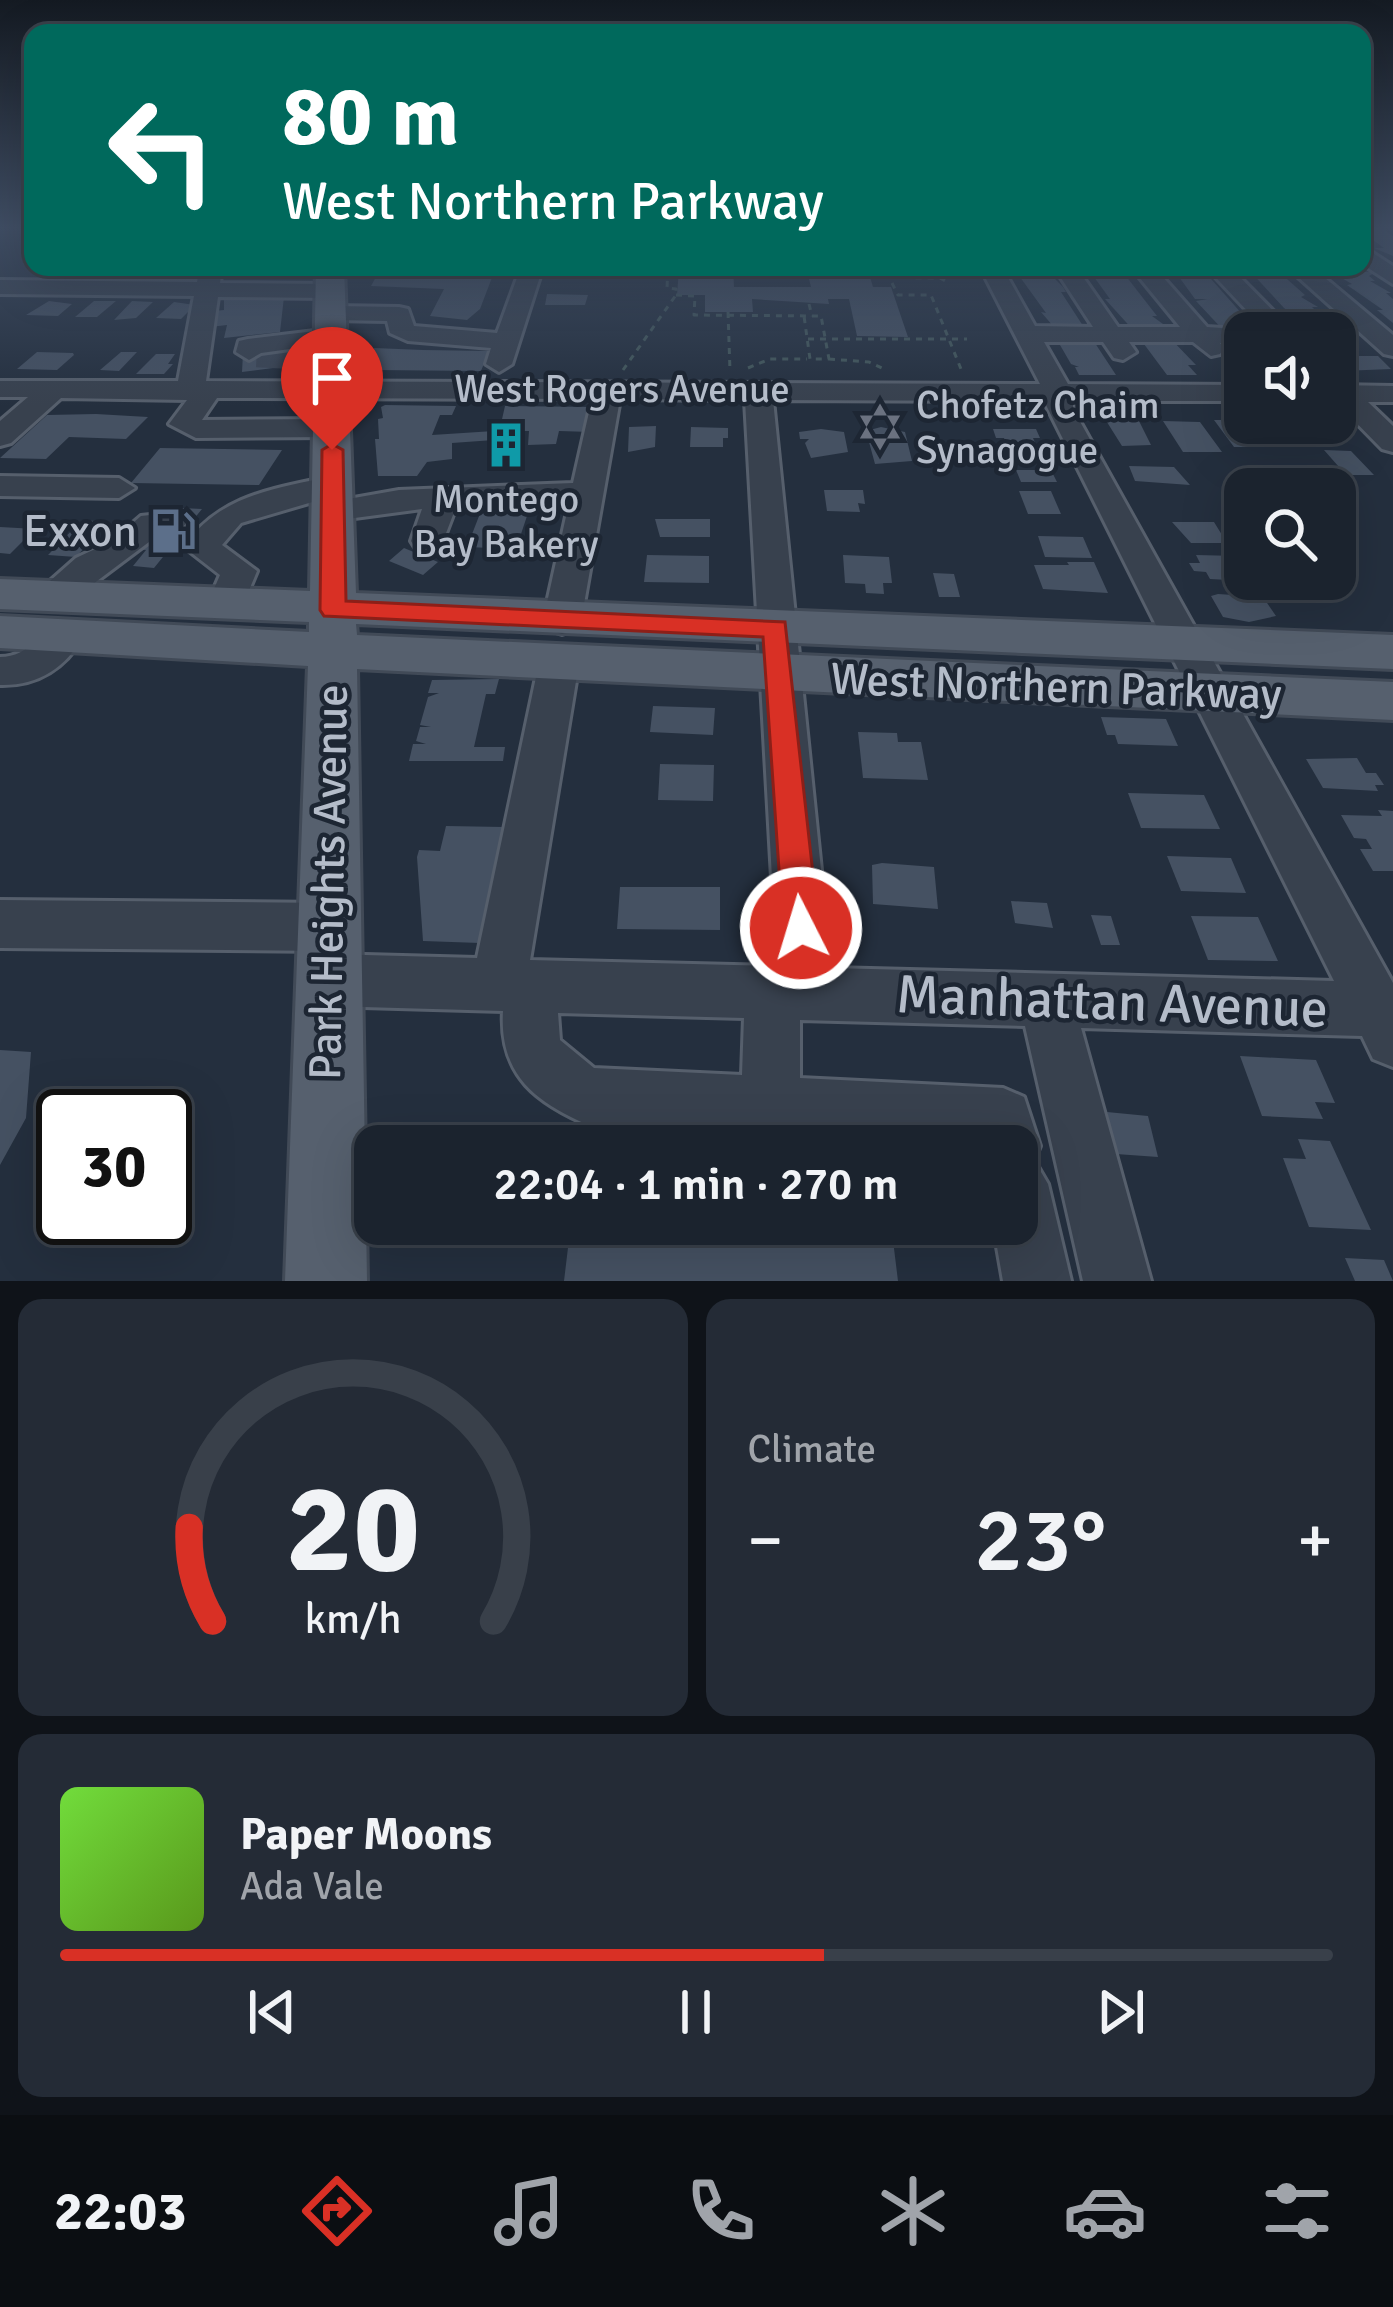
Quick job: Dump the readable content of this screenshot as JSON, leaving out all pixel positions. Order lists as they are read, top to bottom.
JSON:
{
  "streets": {
    "main road": ["West Northern Parkway", "Park Heights Avenue"],
    "street": ["West Rogers Avenue", "Manhattan Avenue"]
  },
  "crossings": [
    ["West Rogers Avenue", "Park Heights Avenue"],
    ["West Northern Parkway", "Park Heights Avenue"],
    ["Park Heights Avenue", "Manhattan Avenue"]
  ],
  "places": {
    "synagogue": ["Chofetz Chaim Synagogue"],
    "building": ["Montego Bay Bakery"],
    "fuel station": ["Exxon"]
  },
  "page": {
    "turn": ["80 m", "West Northern Parkway"],
    "limit": "30",
    "trip": "22:04 · 1 min · 270 m",
    "tile": "Climate",
    "heat": ["−", "23°", "+"],
    "song": ["Paper Moons", "Ada Vale"],
    "tabs": "22:03",
    "gauge": ["20", "km/h"]
  }
}
